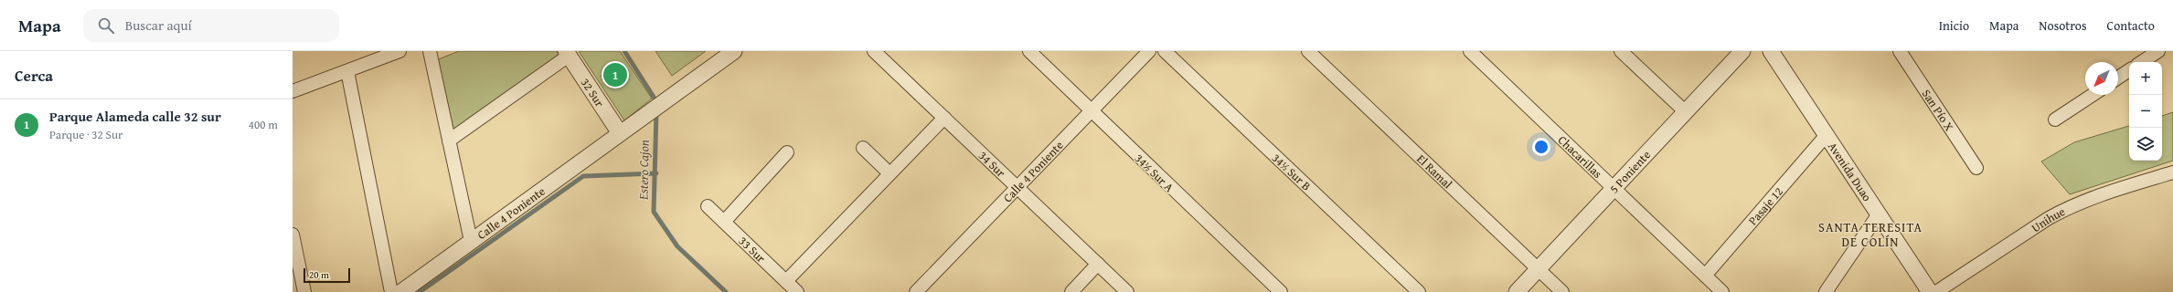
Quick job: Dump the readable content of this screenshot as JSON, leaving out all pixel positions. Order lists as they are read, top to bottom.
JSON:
{
  "streets": {
    "street": [
      "32 Sur",
      "San Pío X",
      "Chacarillas",
      "34 Sur",
      "Calle 4 Poniente",
      "34½ Sur B",
      "El Ramal",
      "5 Poniente",
      "Avenida Duao",
      "34½ Sur A",
      "Pasaje 12",
      "Unihue",
      "33 Sur"
    ]
  },
  "crossings": [
    ["32 Sur", "Calle 4 Poniente"],
    ["Chacarillas", "5 Poniente"],
    ["Chacarillas", "Pasaje 12"],
    ["34 Sur", "Calle 4 Poniente"],
    ["Calle 4 Poniente", "34½ Sur A"],
    ["El Ramal", "5 Poniente"],
    ["Avenida Duao", "Pasaje 12"]
  ],
  "districts": ["SANTA TERESITA DE COLÍN"],
  "water": ["Estero Cajon"],
  "scale_bar": "20 m",
  "north": "bottom left",
  "page": {
    "header": "Mapa",
    "search": "Buscar aquí",
    "nav": [
      "Inicio",
      "Mapa",
      "Nosotros",
      "Contacto"
    ],
    "heading": "Cerca",
    "pins": "1",
    "map_buttons": ["+", "−"],
    "list": [
      {
        "mark": "1",
        "name": "Parque Alameda calle 32 sur",
        "note": "Parque · 32 Sur",
        "value": "400 m"
      }
    ],
    "scale": "20 m"
  }
}
